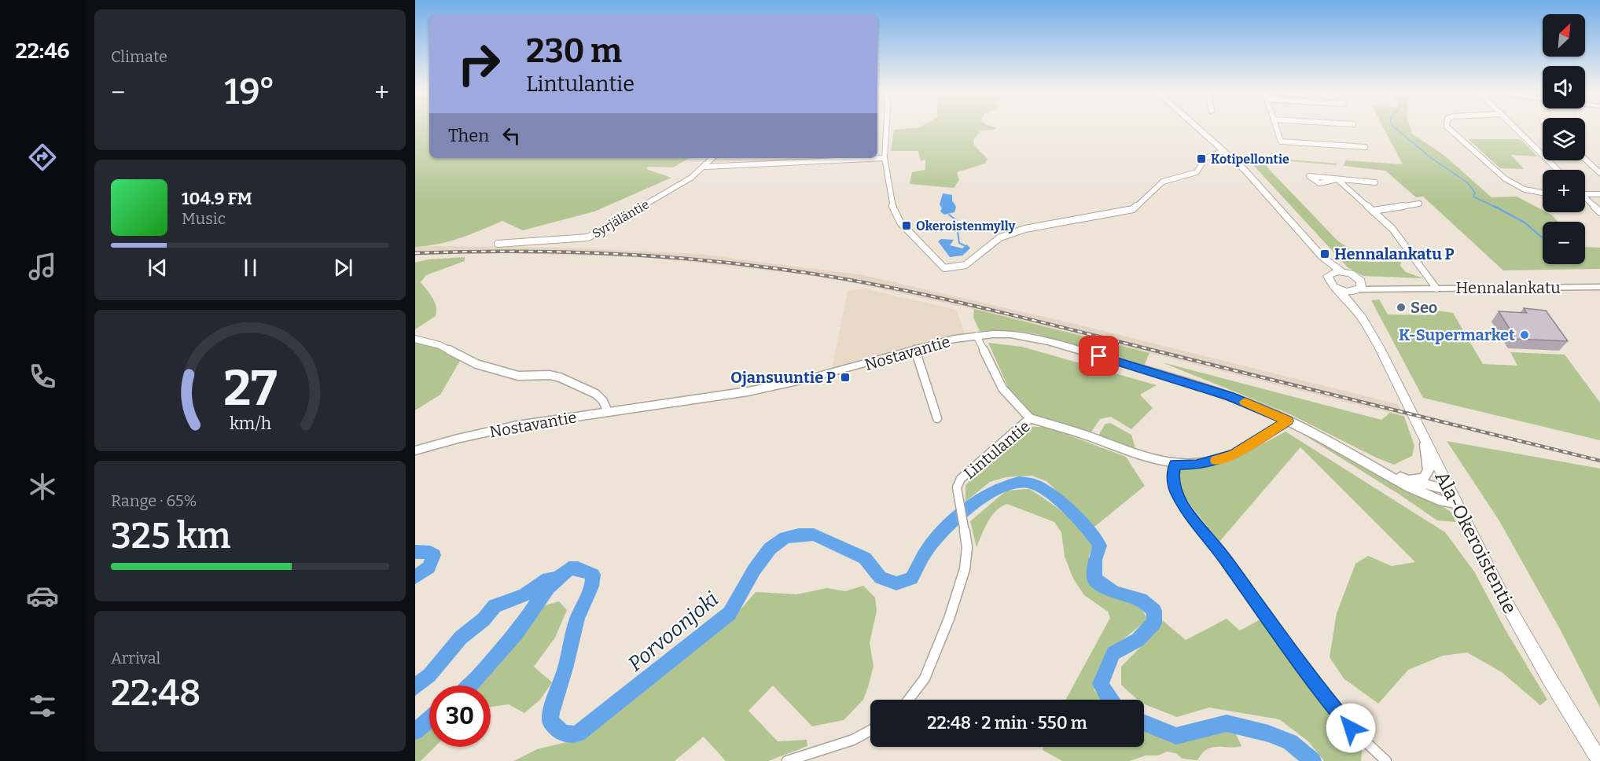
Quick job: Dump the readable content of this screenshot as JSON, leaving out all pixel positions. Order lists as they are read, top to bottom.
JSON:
{
  "streets": {
    "main road": ["Ala-Okeroistentie"],
    "street": [
      "Syrjäläntie",
      "Hennalankatu",
      "Nostavantie",
      "Lintulantie"
    ]
  },
  "crossings": [
    ["Hennalankatu", "Ala-Okeroistentie"],
    ["Nostavantie", "Lintulantie"],
    ["Nostavantie", "Ala-Okeroistentie"]
  ],
  "water": ["Porvoonjoki"],
  "places": {
    "transit": [
      "Kotipellontie",
      "Okeroistenmylly",
      "Hennalankatu P",
      "Ojansuuntie P"
    ],
    "other": ["Seo", "K-Supermarket"]
  },
  "north": "top right",
  "page": {
    "tabs": "22:46",
    "tile": [
      "Climate",
      ["Range · 65%", "325 km"],
      ["Arrival", "22:48"]
    ],
    "map_buttons": ["+", "−"],
    "turn": ["230 m", "Lintulantie"],
    "heat": ["−", "19°", "+"],
    "then": "Then",
    "song": ["104.9 FM", "Music"],
    "limit": "30",
    "trip": "22:48 · 2 min · 550 m",
    "gauge": ["27", "km/h"]
  }
}
